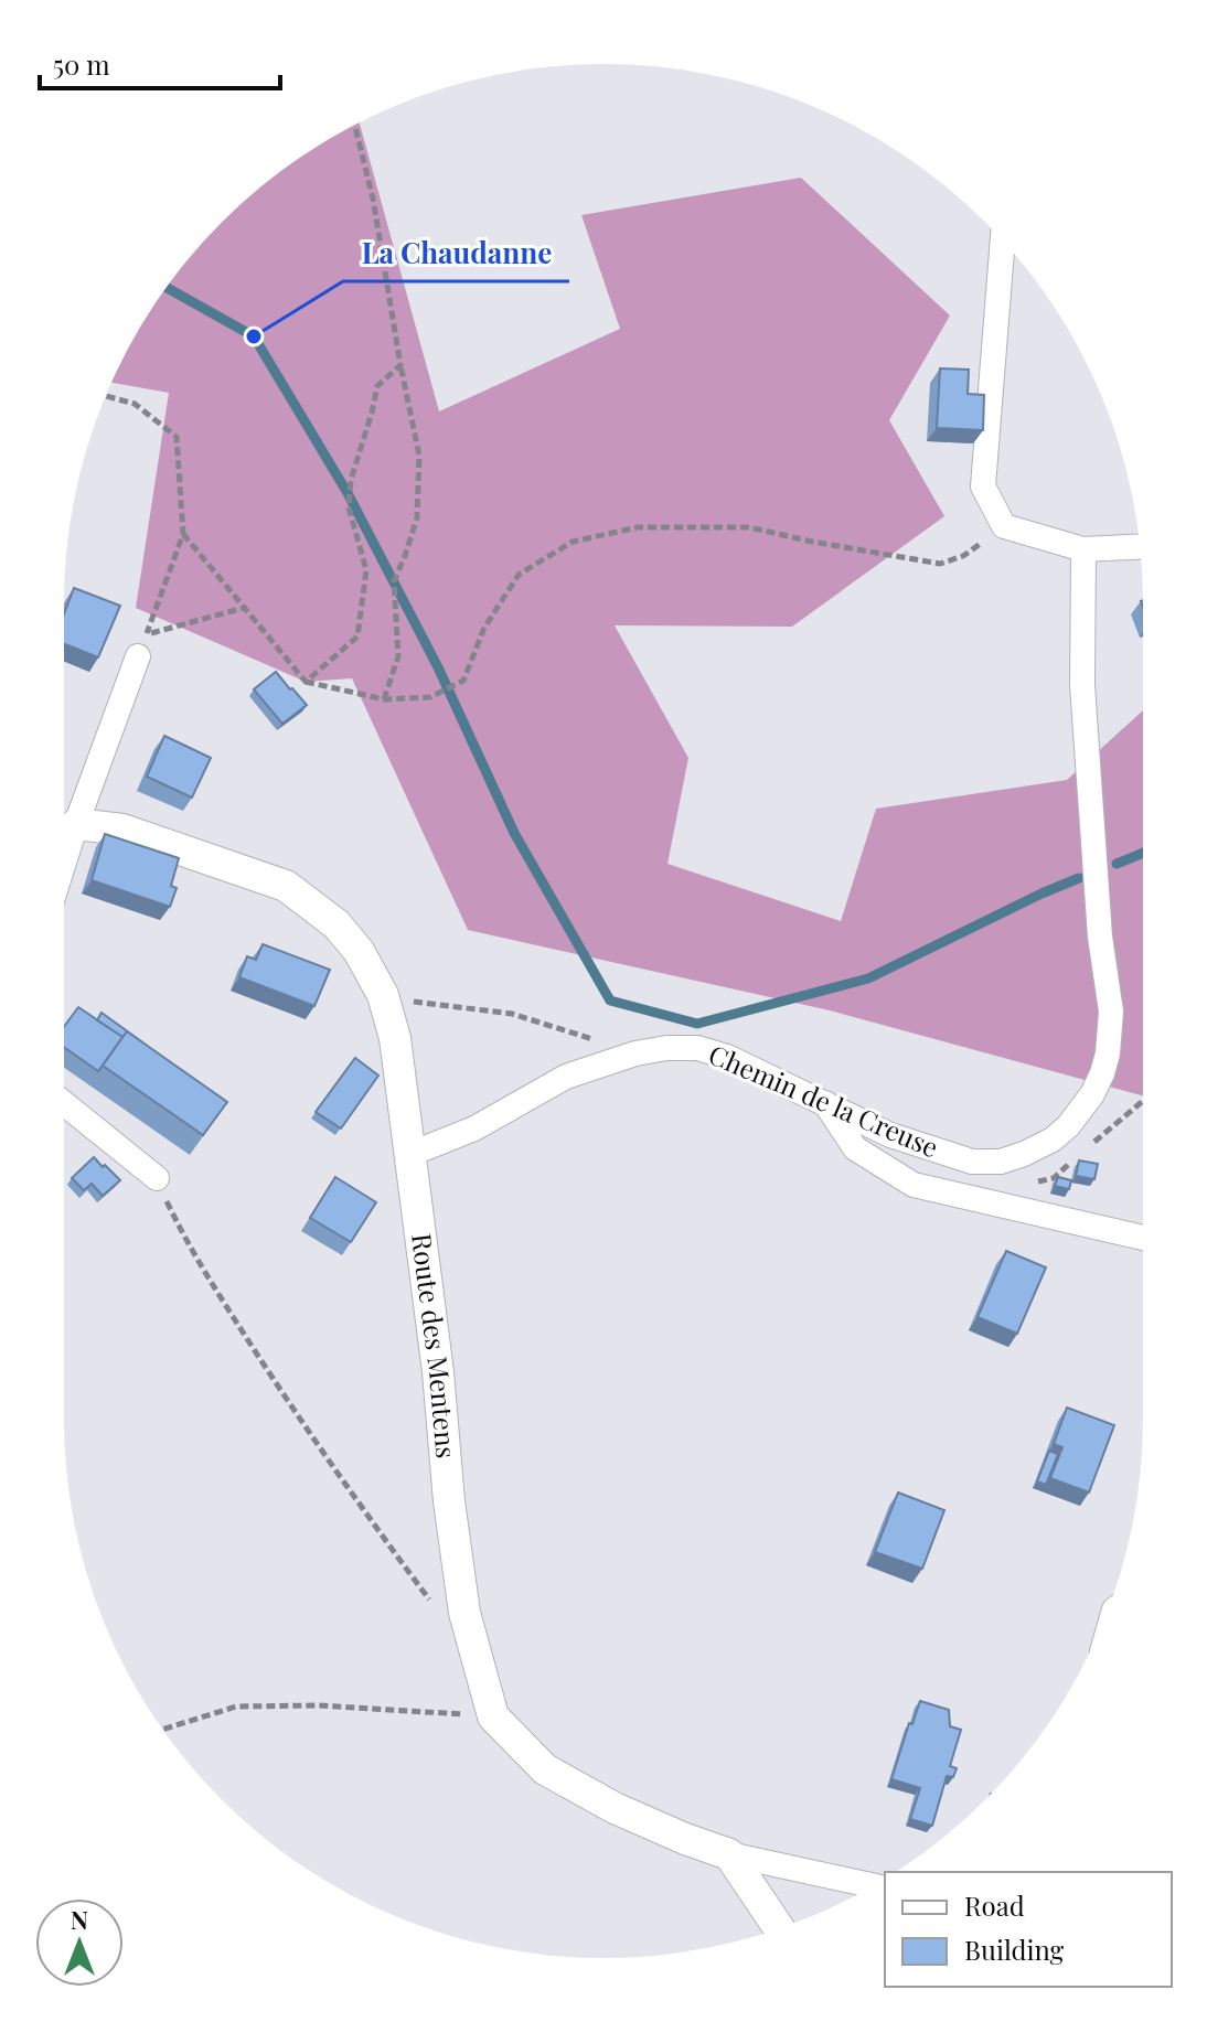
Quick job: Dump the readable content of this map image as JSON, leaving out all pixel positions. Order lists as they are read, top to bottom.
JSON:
{
  "streets": {
    "street": ["Chemin de la Creuse", "Route des Mentens"]
  },
  "crossings": [
    ["Chemin de la Creuse", "Route des Mentens"]
  ],
  "places": ["La Chaudanne"],
  "legend": ["Road", "Building"],
  "scale_bar": "50 m",
  "north": "top"
}
